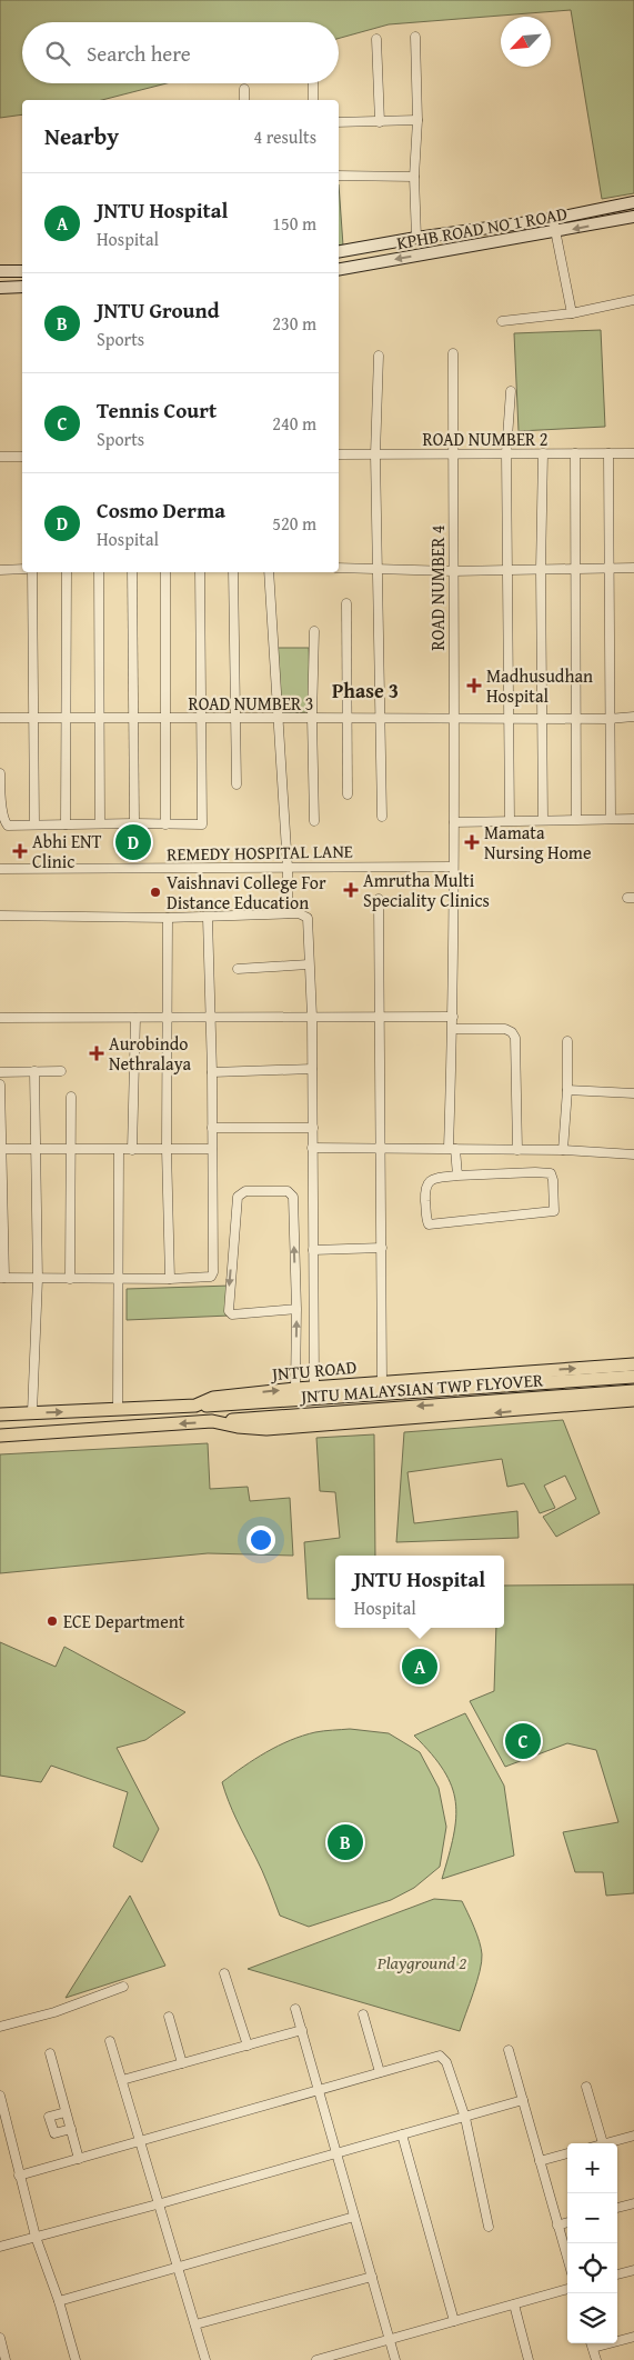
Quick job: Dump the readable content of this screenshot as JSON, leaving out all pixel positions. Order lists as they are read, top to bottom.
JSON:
{
  "streets": {
    "main road": ["KPHB ROAD NO 1 ROAD", "JNTU ROAD", "JNTU MALAYSIAN TWP FLYOVER"],
    "street": [
      "ROAD NUMBER 2",
      "ROAD NUMBER 4",
      "ROAD NUMBER 3",
      "REMEDY HOSPITAL LANE"
    ]
  },
  "crossings": [
    ["ROAD NUMBER 2", "ROAD NUMBER 4"],
    ["ROAD NUMBER 4", "ROAD NUMBER 3"],
    ["ROAD NUMBER 4", "REMEDY HOSPITAL LANE"],
    ["JNTU ROAD", "JNTU MALAYSIAN TWP FLYOVER"]
  ],
  "districts": ["Phase 3"],
  "parks": ["Playground 2"],
  "places": {
    "health": [
      "Madhusudhan Hospital",
      "Mamata Nursing Home",
      "Abhi ENT Clinic",
      "Amrutha Multi Speciality Clinics",
      "Aurobindo Nethralaya"
    ],
    "other": ["Vaishnavi College For Distance Education", "ECE Department"]
  },
  "north": "bottom left",
  "page": {
    "search": "Search here",
    "heading": ["Nearby", "4 results"],
    "list": [
      {
        "mark": "A",
        "name": "JNTU Hospital",
        "note": "Hospital",
        "value": "150 m"
      },
      {
        "mark": "B",
        "name": "JNTU Ground",
        "note": "Sports",
        "value": "230 m"
      },
      {
        "mark": "C",
        "name": "Tennis Court",
        "note": "Sports",
        "value": "240 m"
      },
      {
        "mark": "D",
        "name": "Cosmo Derma",
        "note": "Hospital",
        "value": "520 m"
      }
    ],
    "pins": [
      "D",
      "A",
      "C",
      "B"
    ],
    "popup": ["JNTU Hospital", "Hospital"],
    "map_buttons": ["+", "−"]
  }
}
